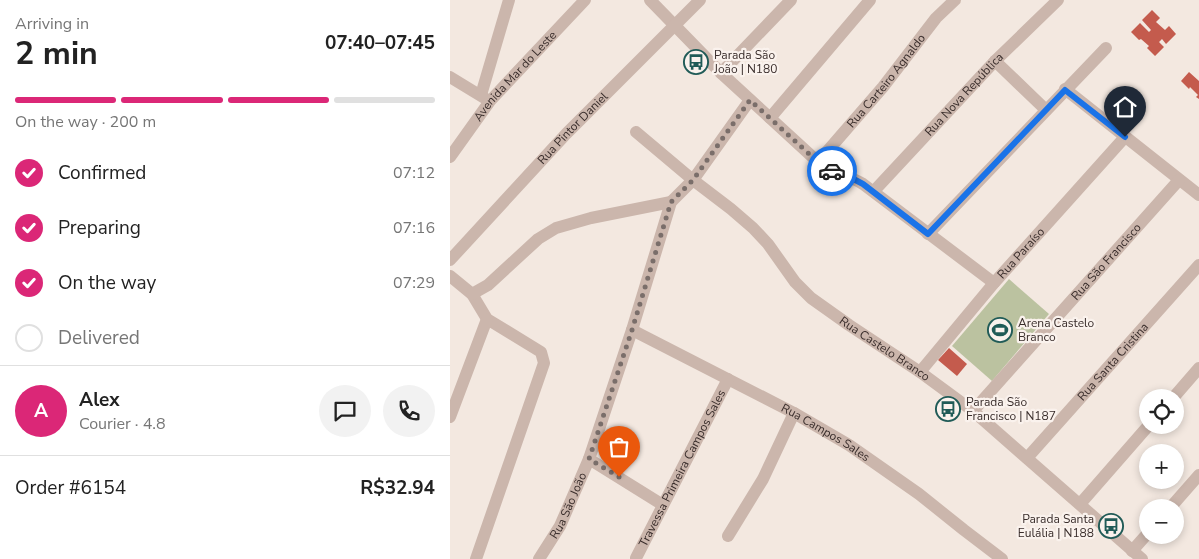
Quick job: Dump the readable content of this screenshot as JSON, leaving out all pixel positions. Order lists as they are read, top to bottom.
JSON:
{
  "streets": {
    "street": [
      "Avenida Mar do Leste",
      "Rua Carteiro Agnaldo",
      "Rua Nova República",
      "Rua Pintor Daniel",
      "Rua Paraíso",
      "Rua São Francisco",
      "Rua Castelo Branco",
      "Rua Santa Cristina",
      "Rua Campos Sales",
      "Travessa Primeira Campos Sales",
      "Rua São João"
    ]
  },
  "crossings": [
    ["Rua Paraíso", "Rua Castelo Branco"],
    ["Rua São Francisco", "Rua Castelo Branco"],
    ["Rua Castelo Branco", "Rua Santa Cristina"],
    ["Rua Castelo Branco", "Rua São João"],
    ["Rua Campos Sales", "Travessa Primeira Campos Sales"],
    ["Rua Campos Sales", "Rua São João"]
  ],
  "places": {
    "bus stop": ["Parada São João | N180", "Parada São Francisco | N187", "Parada Santa Eulália | N188"],
    "sports": ["Arena Castelo Branco"]
  },
  "page": {
    "heading": ["2 min", "Arriving in", "07:40–07:45"],
    "panel": [
      "Alex",
      "Courier · 4.8",
      "Order #6154",
      "R$32.94"
    ],
    "bar": "On the way · 200 m",
    "list": [
      ["Confirmed", "07:12"],
      ["Preparing", "07:16"],
      ["On the way", "07:29"],
      "Delivered"
    ],
    "round": "A",
    "map_buttons": ["+", "−"]
  }
}
